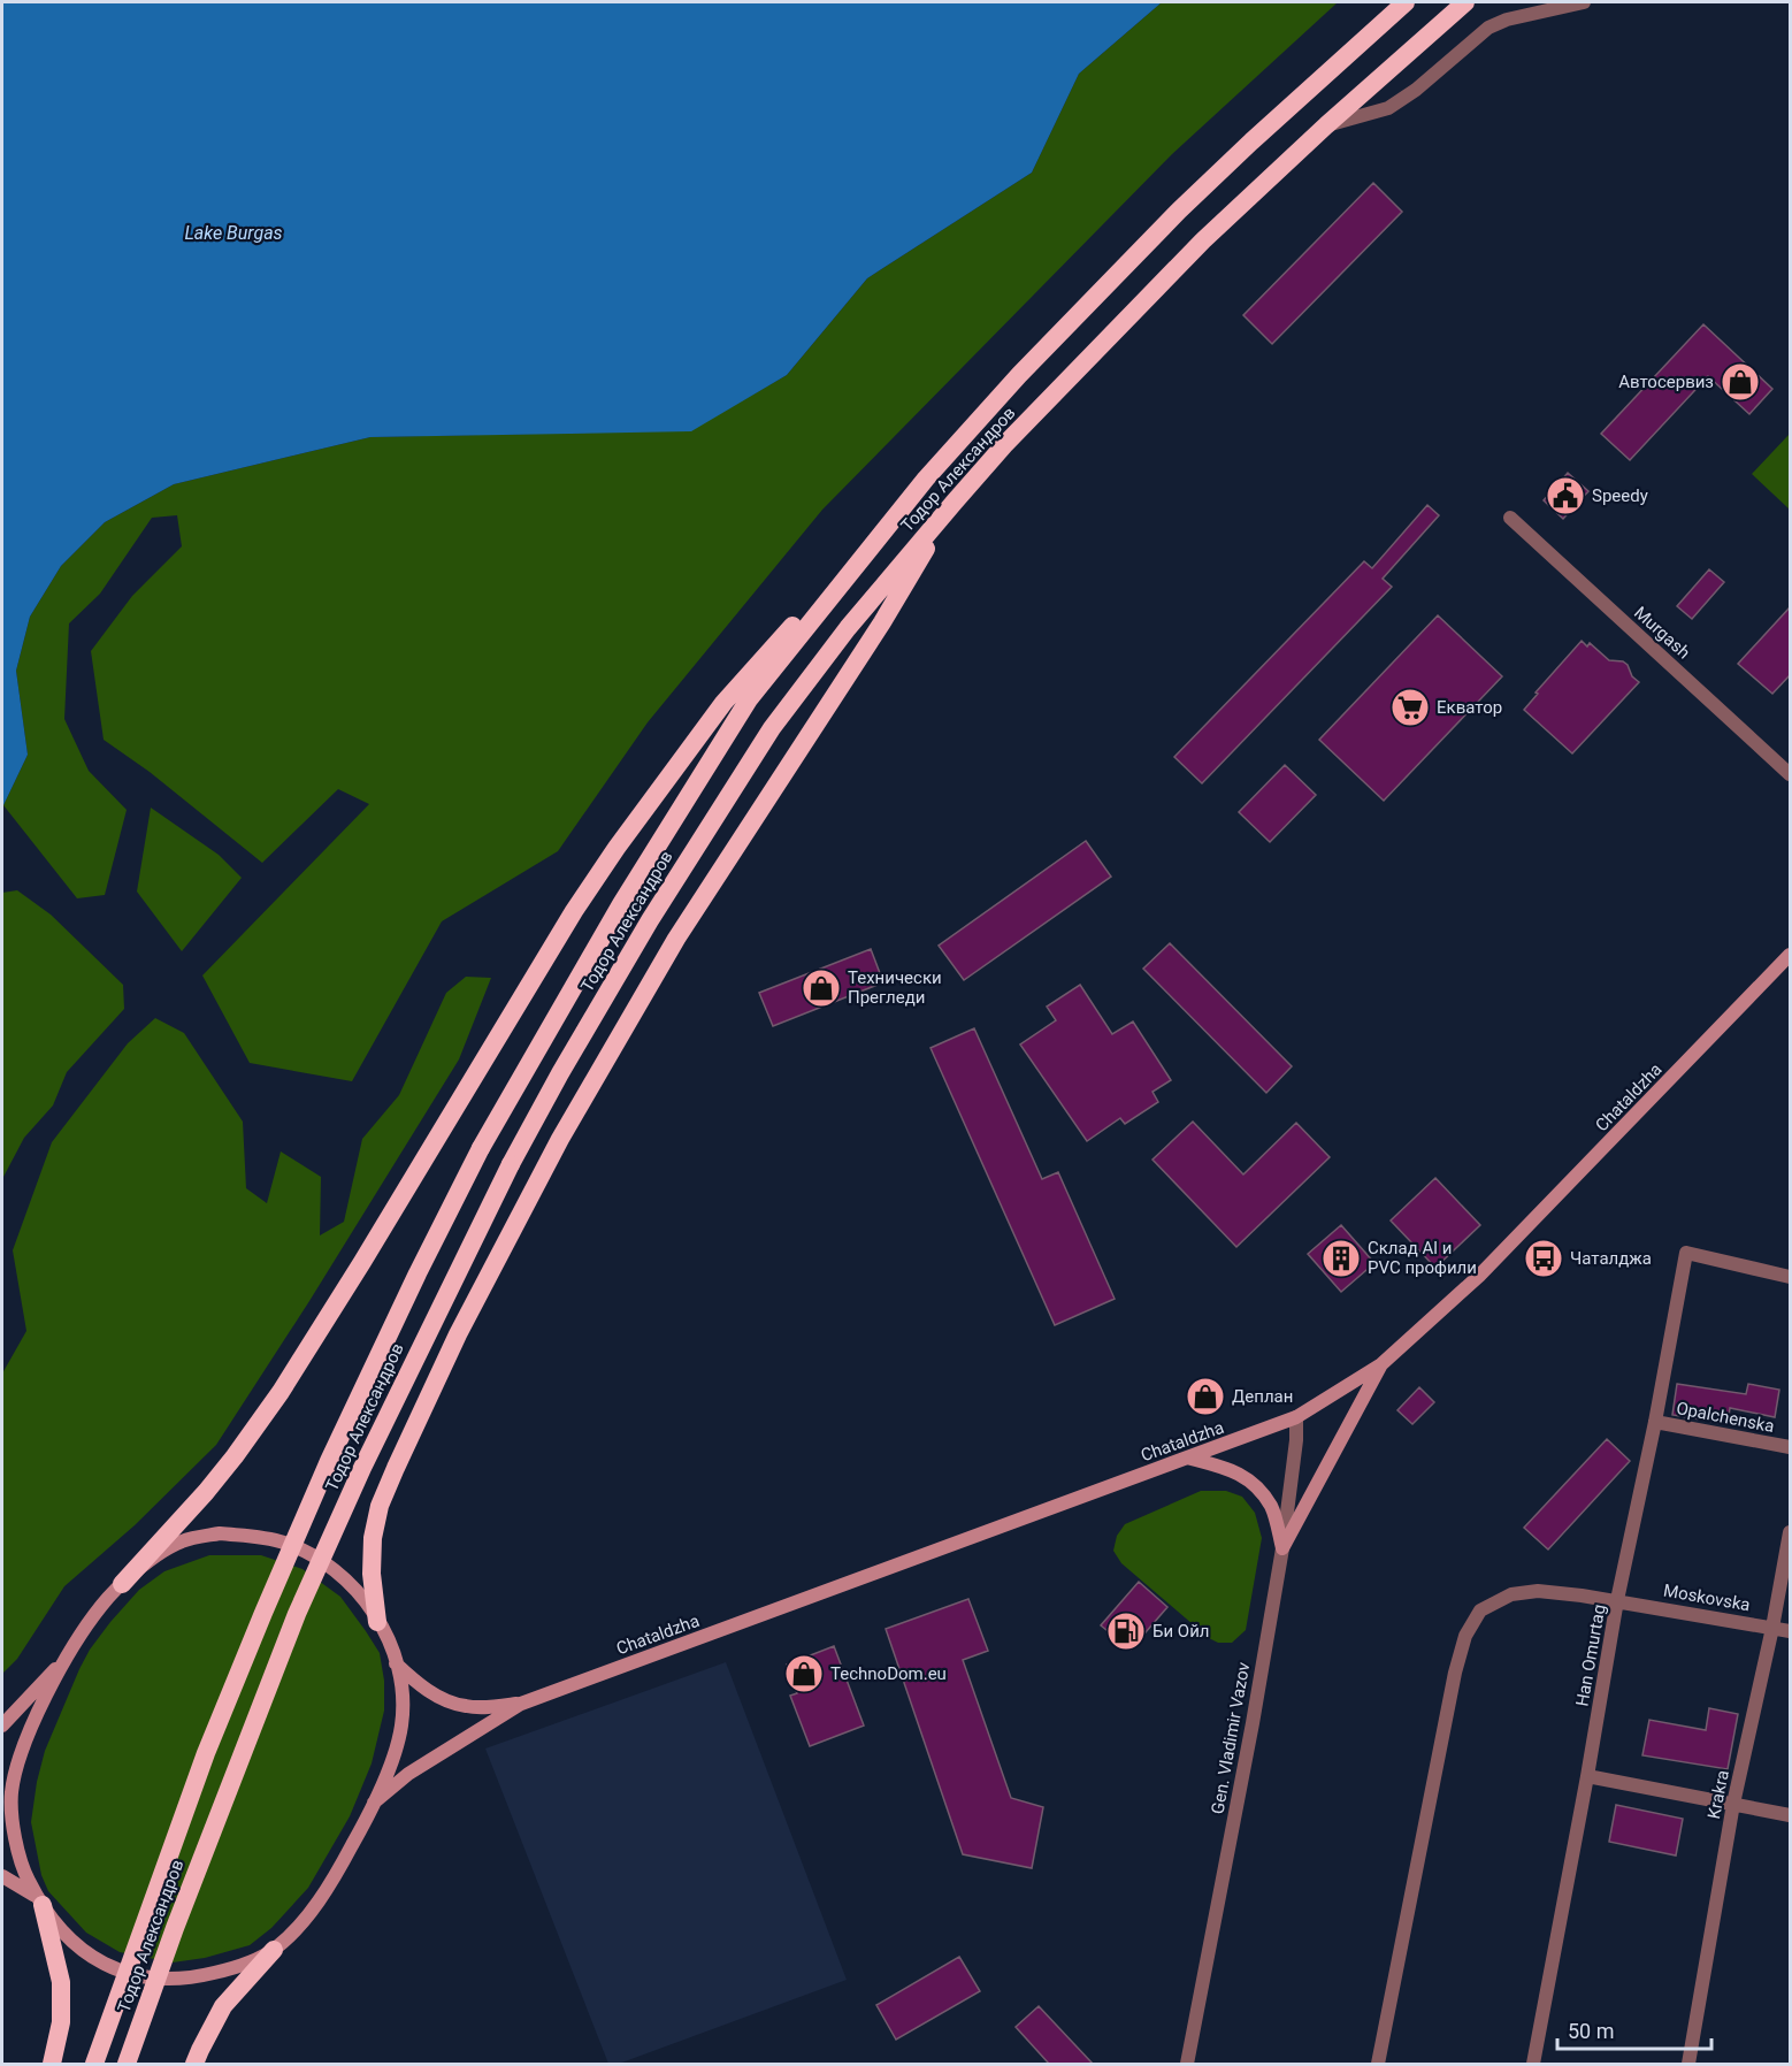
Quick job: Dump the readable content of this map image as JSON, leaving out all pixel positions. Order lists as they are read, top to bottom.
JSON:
{
  "streets": {
    "highway": ["Тодор Александров"],
    "main road": ["Chataldzha"],
    "street": [
      "Murgash",
      "Opalchenska",
      "Moskovska",
      "Han Omurtag",
      "Gen. Vladimir Vazov",
      "Krakra"
    ]
  },
  "crossings": [
    ["Chataldzha", "Gen. Vladimir Vazov"],
    ["Opalchenska", "Han Omurtag"],
    ["Moskovska", "Han Omurtag"],
    ["Moskovska", "Krakra"]
  ],
  "water": ["Lake Burgas"],
  "places": {
    "shop": [
      "Автосервиз",
      "Технически Прегледи",
      "Деплан",
      "TechnoDom.eu"
    ],
    "public building": ["Speedy"],
    "supermarket": ["Екватор"],
    "building": ["Склад Al и PVC профили"],
    "bus stop": ["Чаталджа"],
    "fuel station": ["Би Ойл"]
  },
  "scale_bar": "50 m"
}
